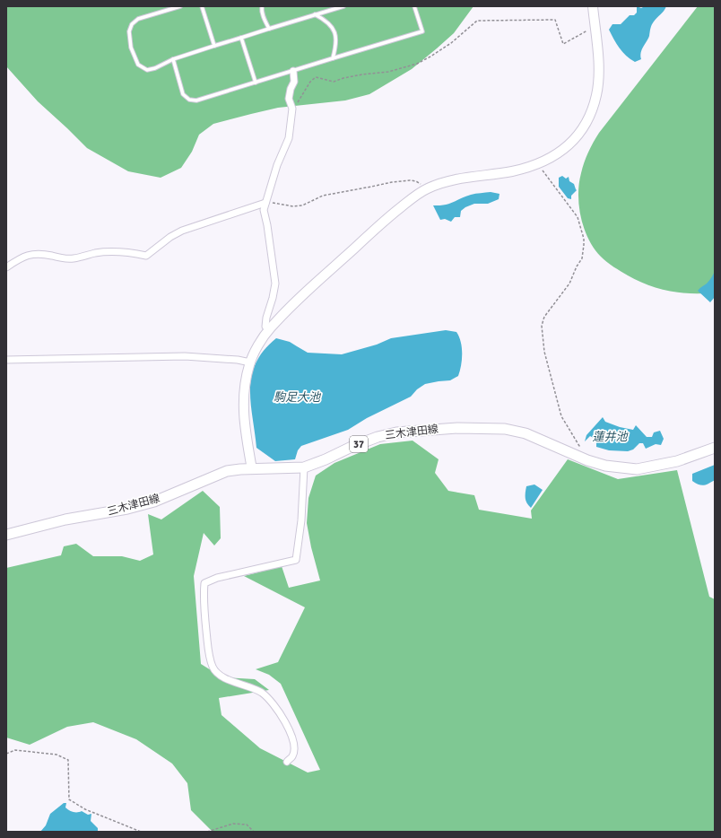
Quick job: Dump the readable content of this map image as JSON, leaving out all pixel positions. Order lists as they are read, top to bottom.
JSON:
{
  "streets": {
    "main road": ["三木津田線", "37"]
  },
  "water": ["駒足大池", "蓮井池"]
}
